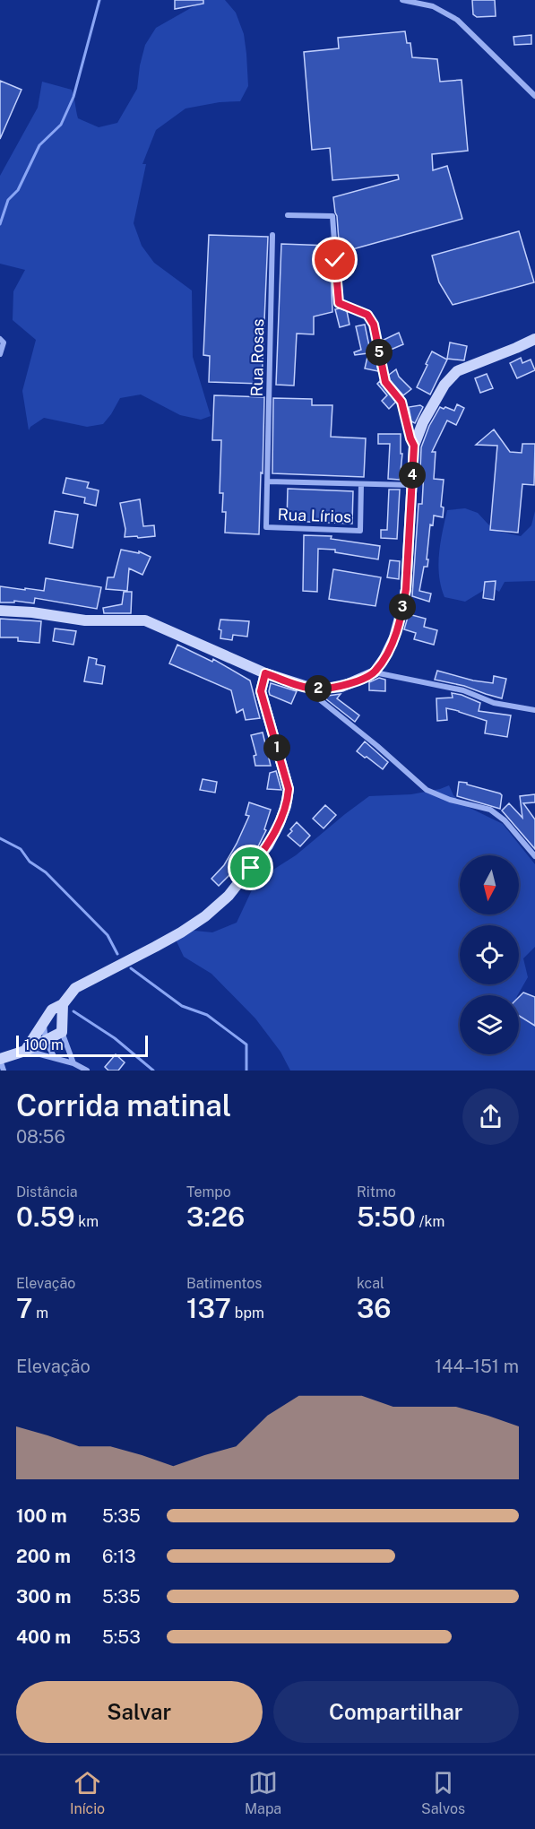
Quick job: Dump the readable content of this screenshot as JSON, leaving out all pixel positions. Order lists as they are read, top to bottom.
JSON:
{
  "streets": {
    "street": ["Rua Rosas", "Rua Lírios"]
  },
  "crossings": [
    ["Rua Rosas", "Rua Lírios"]
  ],
  "scale_bar": "100 m",
  "north": "bottom",
  "page": {
    "pins": [
      "5",
      "4",
      "3",
      "2",
      "1"
    ],
    "scale": "100 m",
    "heading": ["Corrida matinal", "08:56"],
    "stats": [
      ["Distância", "0.59 km"],
      ["Tempo", "3:26"],
      ["Ritmo", "5:50 /km"],
      ["Elevação", "7 m"],
      ["Batimentos", "137 bpm"],
      ["kcal", "36"]
    ],
    "chart": ["Elevação", "144–151 m"],
    "list": [
      {
        "name": "100 m",
        "note": "5:35"
      },
      {
        "name": "200 m",
        "note": "6:13"
      },
      {
        "name": "300 m",
        "note": "5:35"
      },
      {
        "name": "400 m",
        "note": "5:53"
      }
    ],
    "buttons": ["Salvar", "Compartilhar"],
    "tabs": ["Início", "Mapa", "Salvos"]
  }
}
